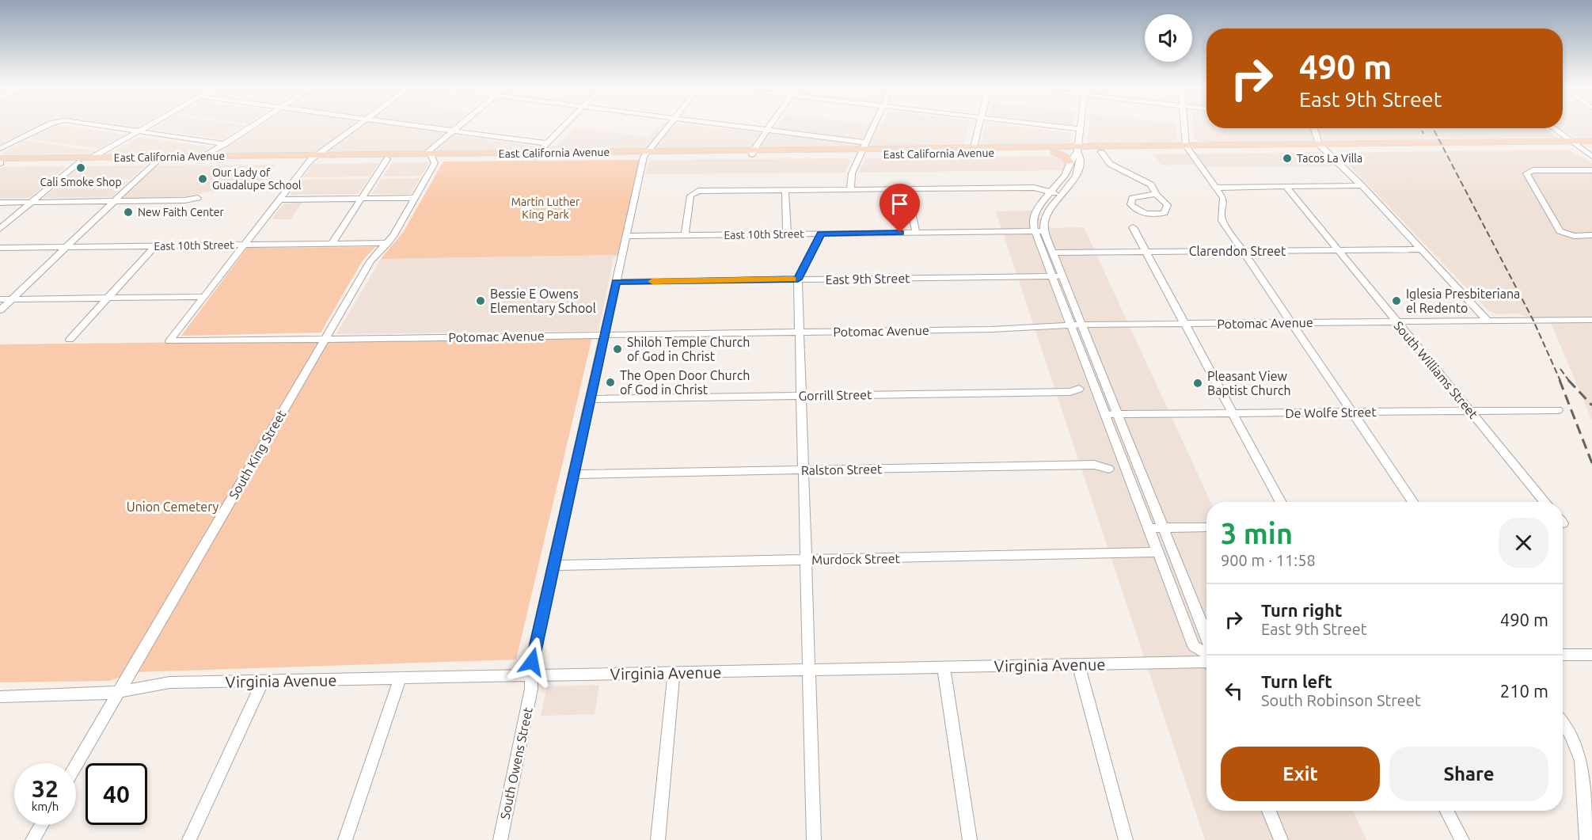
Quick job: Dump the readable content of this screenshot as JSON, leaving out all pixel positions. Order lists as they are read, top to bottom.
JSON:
{
  "streets": {
    "main road": ["East California Avenue"],
    "street": [
      "East 10th Street",
      "Clarendon Street",
      "East 9th Street",
      "Potomac Avenue",
      "South Williams Street",
      "Gorrill Street",
      "De Wolfe Street",
      "South King Street",
      "Ralston Street",
      "Murdock Street",
      "Virginia Avenue",
      "South Owens Street"
    ]
  },
  "crossings": [
    ["East California Avenue", "South King Street"],
    ["East California Avenue", "South Owens Street"],
    ["East 10th Street", "South King Street"],
    ["East 10th Street", "South Owens Street"],
    ["Clarendon Street", "South Williams Street"],
    ["East 9th Street", "South Owens Street"],
    ["Potomac Avenue", "South Williams Street"],
    ["Potomac Avenue", "South King Street"],
    ["Potomac Avenue", "South Owens Street"],
    ["South Williams Street", "De Wolfe Street"],
    ["Gorrill Street", "South Owens Street"],
    ["South King Street", "Virginia Avenue"],
    ["Ralston Street", "South Owens Street"],
    ["Murdock Street", "South Owens Street"],
    ["Virginia Avenue", "South Owens Street"]
  ],
  "parks": ["Martin Luther King Park", "Union Cemetery"],
  "places": [
    "Tacos La Villa",
    "Cali Smoke Shop",
    "Our Lady of Guadalupe School",
    "New Faith Center",
    "Bessie E Owens Elementary School",
    "Iglesia Presbiteriana el Redento",
    "Shiloh Temple Church of God in Christ",
    "The Open Door Church of God in Christ",
    "Pleasant View Baptist Church"
  ],
  "page": {
    "turn": ["490 m", "East 9th Street"],
    "heading": ["3 min", "900 m · 11:58"],
    "list": [
      {
        "name": "Turn right",
        "note": "East 9th Street",
        "value": "490 m"
      },
      {
        "name": "Turn left",
        "note": "South Robinson Street",
        "value": "210 m"
      }
    ],
    "buttons": ["Exit", "Share"],
    "speed": "32 km/h",
    "limit": "40"
  }
}
